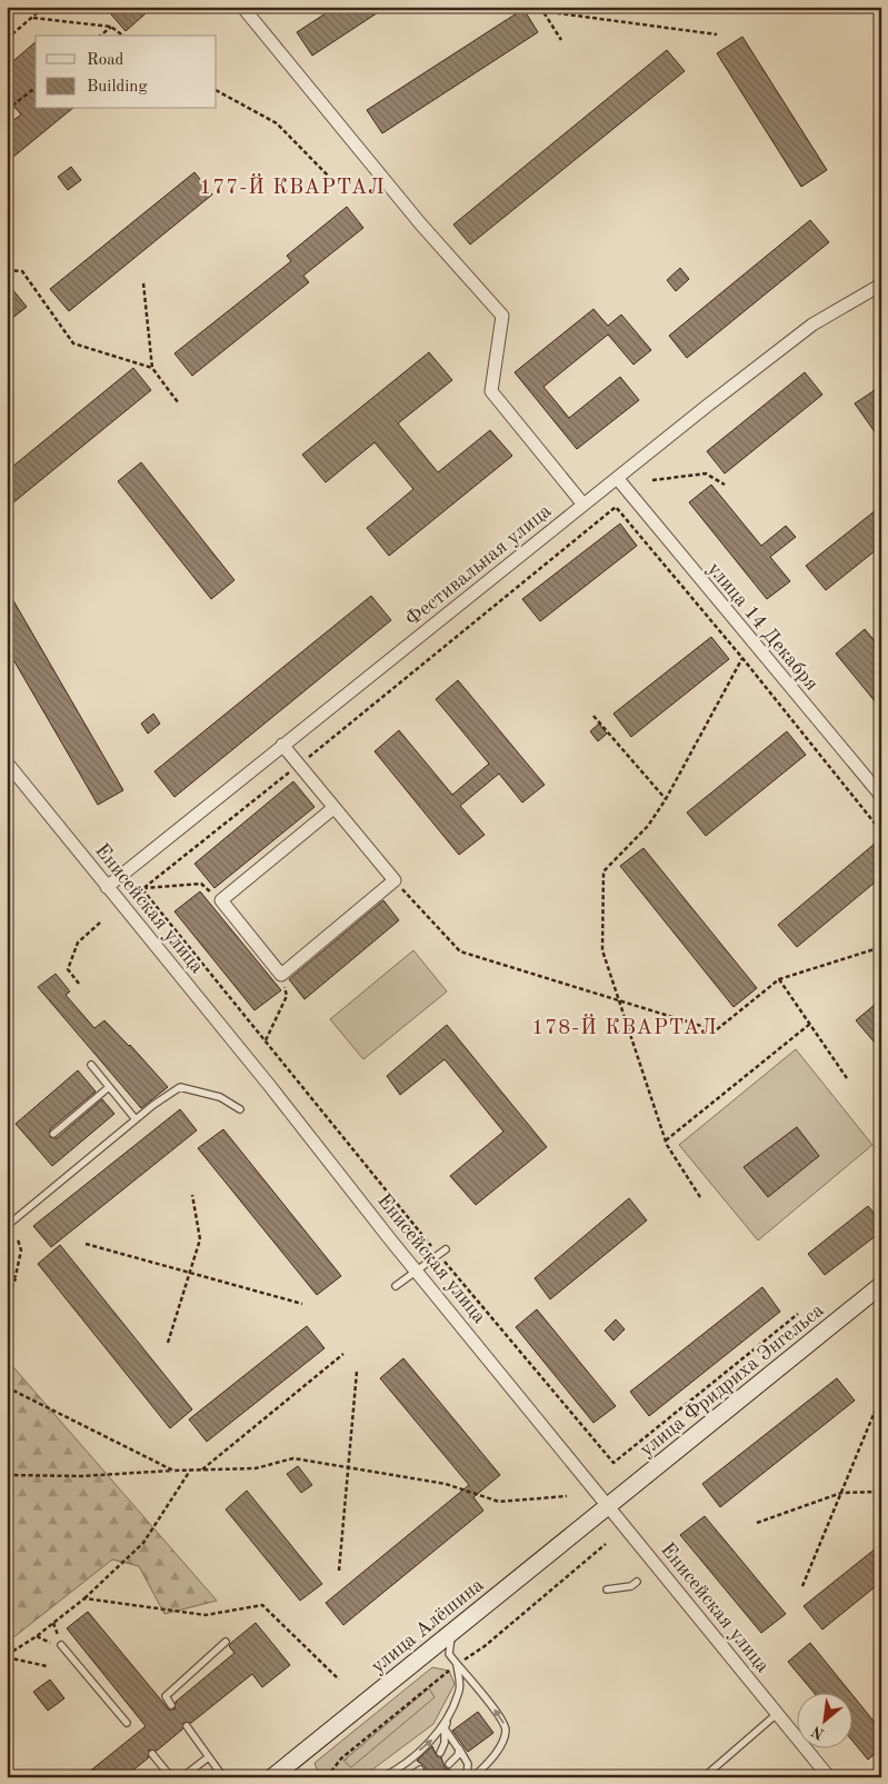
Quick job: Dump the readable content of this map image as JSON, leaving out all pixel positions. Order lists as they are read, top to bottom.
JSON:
{
  "streets": {
    "street": [
      "Фестивальная улица",
      "улица 14 Декабря",
      "Енисейская улица",
      "улица Фридриха Энгельса",
      "улица Алёшина"
    ]
  },
  "crossings": [
    ["Фестивальная улица", "улица 14 Декабря"],
    ["Фестивальная улица", "Енисейская улица"],
    ["Енисейская улица", "улица Фридриха Энгельса"],
    ["Енисейская улица", "улица Алёшина"],
    ["улица Фридриха Энгельса", "улица Алёшина"]
  ],
  "districts": ["177-Й КВАРТАЛ", "178-Й КВАРТАЛ"],
  "legend": ["Road", "Building"],
  "north": "bottom left"
}
